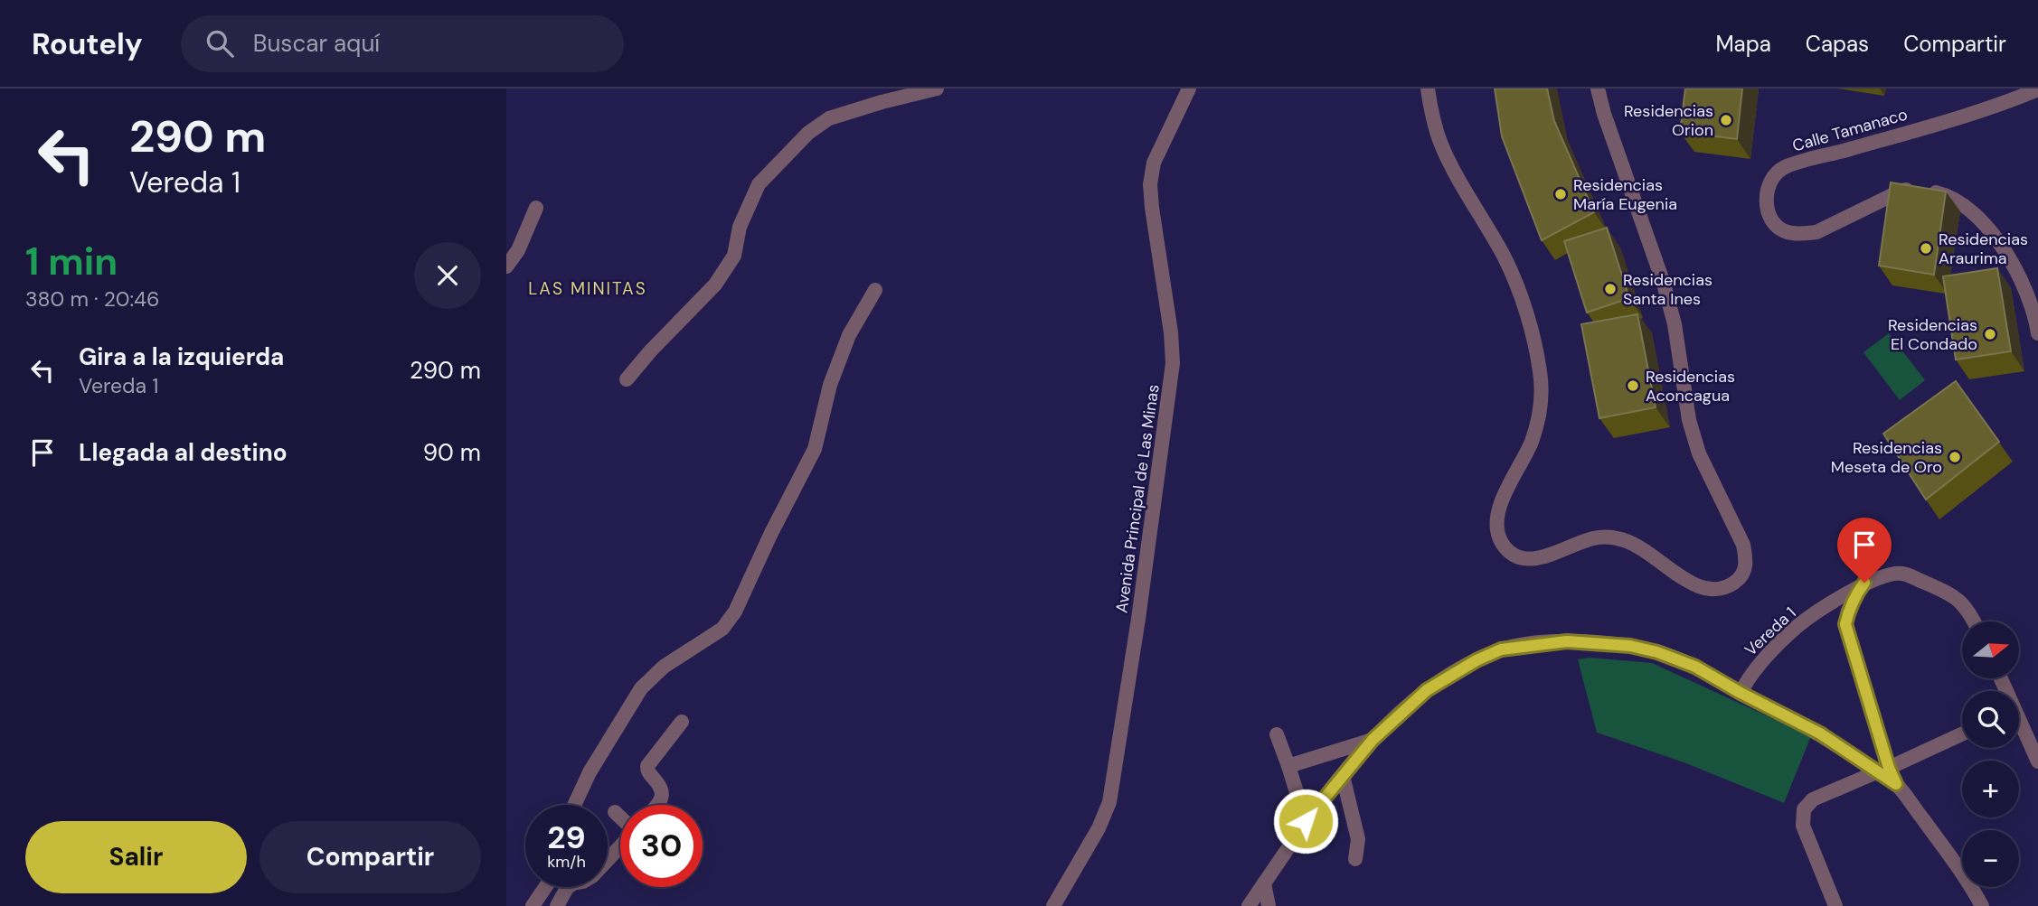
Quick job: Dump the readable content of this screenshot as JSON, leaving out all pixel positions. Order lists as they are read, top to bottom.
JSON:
{
  "streets": {
    "street": ["Calle Tamanaco", "Avenida Principal de Las Minas", "Vereda 1"]
  },
  "districts": ["LAS MINITAS"],
  "places": [
    "Residencias Orion",
    "Residencias María Eugenia",
    "Residencias Araurima",
    "Residencias Santa Ines",
    "Residencias El Condado",
    "Residencias Aconcagua",
    "Residencias Meseta de Oro"
  ],
  "north": "right",
  "page": {
    "header": "Routely",
    "search": "Buscar aquí",
    "nav": ["Mapa", "Capas", "Compartir"],
    "turn": ["290 m", "Vereda 1"],
    "heading": ["1 min", "380 m · 20:46"],
    "list": [
      {
        "name": "Gira a la izquierda",
        "note": "Vereda 1",
        "value": "290 m"
      },
      {
        "name": "Llegada al destino",
        "value": "90 m"
      }
    ],
    "map_buttons": ["+", "−"],
    "speed": "29 km/h",
    "limit": "30",
    "buttons": ["Salir", "Compartir"]
  }
}
